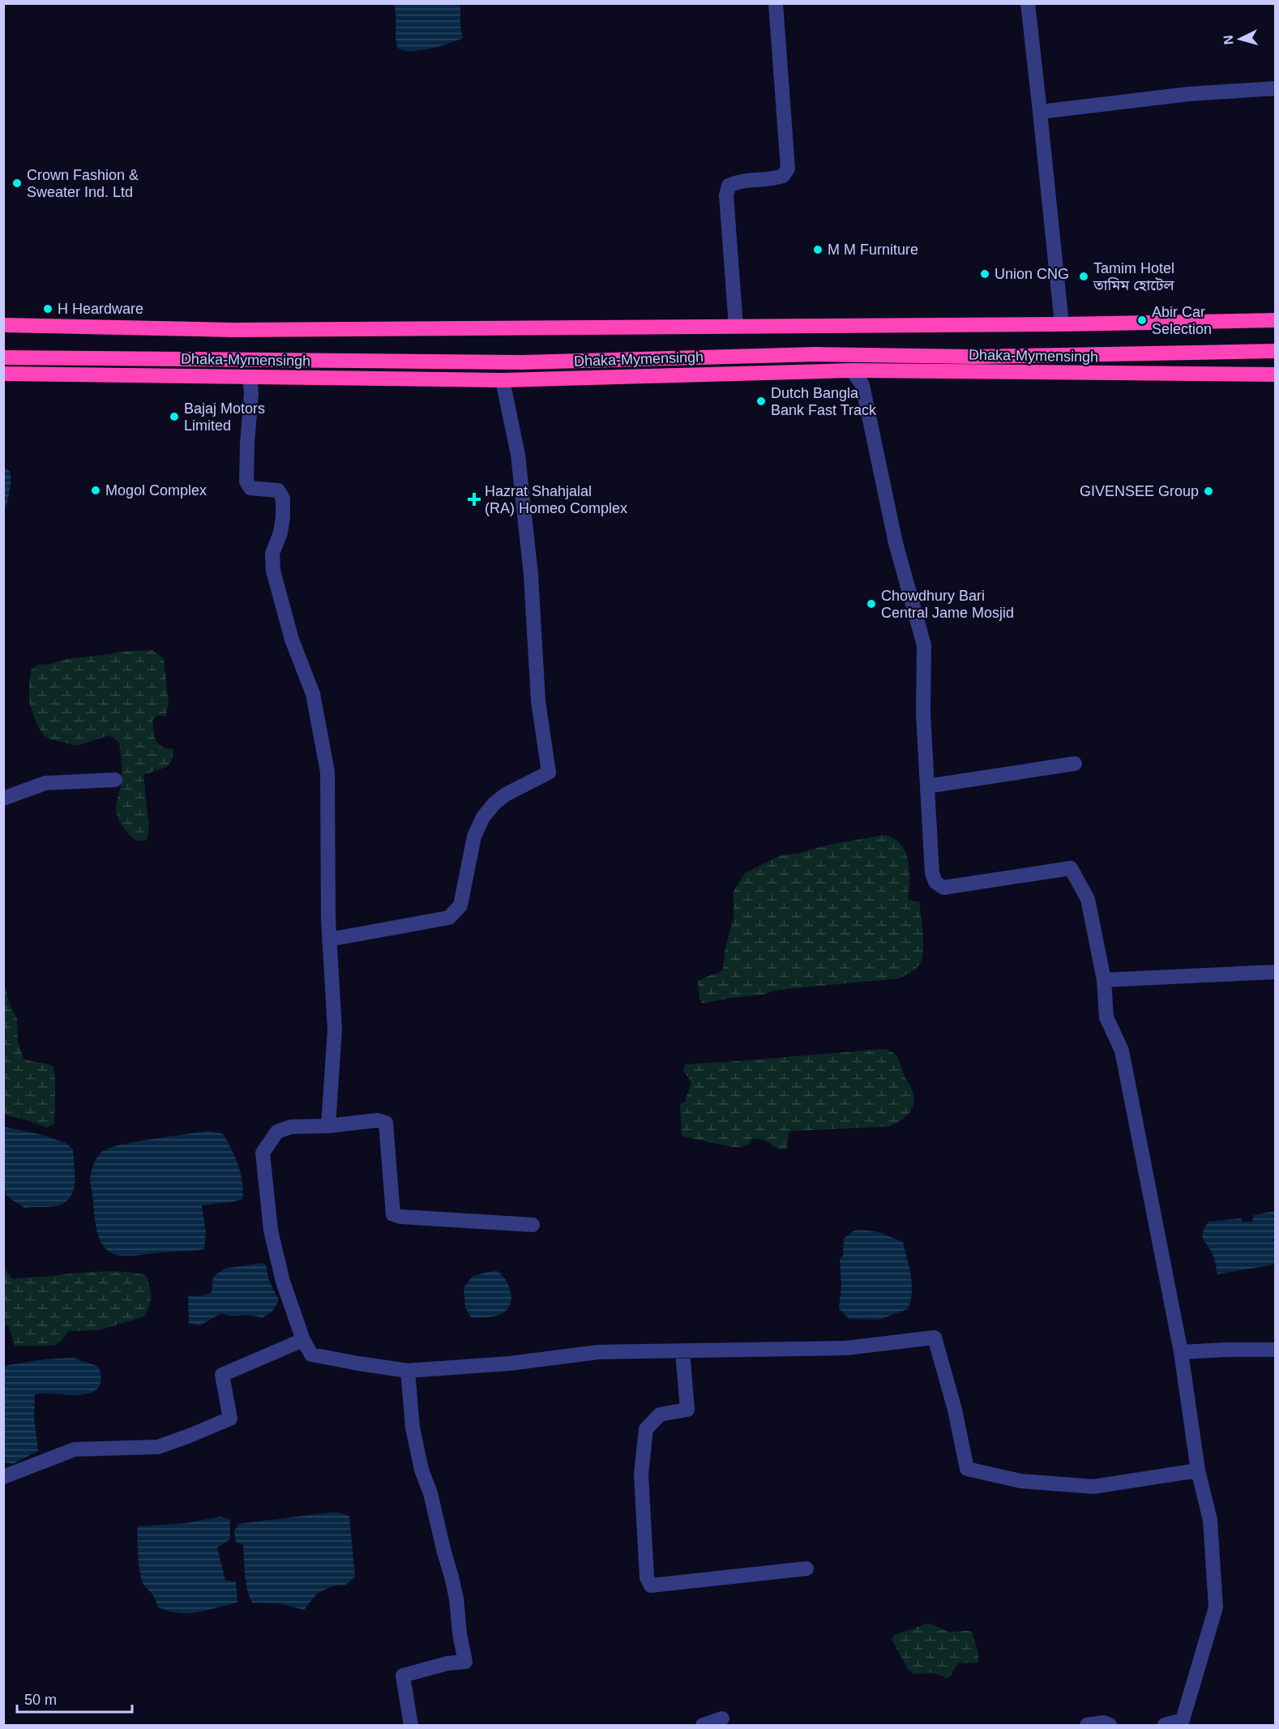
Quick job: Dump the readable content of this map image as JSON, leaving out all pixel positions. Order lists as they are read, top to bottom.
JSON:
{
  "streets": {
    "highway": ["Dhaka-Mymensingh"]
  },
  "places": {
    "other": [
      "Crown Fashion & Sweater Ind. Ltd",
      "M M Furniture",
      "Union CNG",
      "Tamim Hotel তামিম হোটেল",
      "H Heardware",
      "Abir Car Selection",
      "Dutch Bangla Bank Fast Track",
      "Bajaj Motors Limited",
      "Mogol Complex",
      "GIVENSEE Group",
      "Chowdhury Bari Central Jame Mosjid"
    ],
    "health": ["Hazrat Shahjalal (RA) Homeo Complex"]
  },
  "scale_bar": "50 m",
  "north": "left"
}
